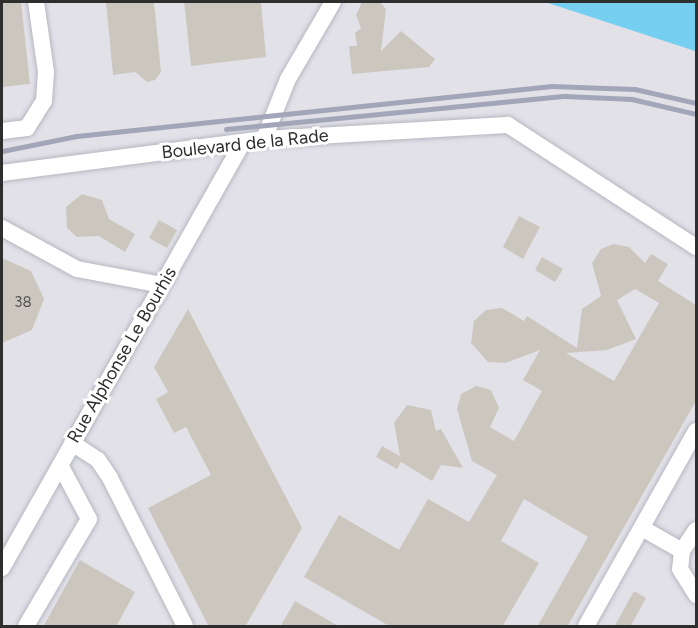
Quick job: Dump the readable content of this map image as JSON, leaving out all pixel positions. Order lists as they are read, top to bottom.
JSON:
{
  "streets": {
    "street": ["Boulevard de la Rade", "Rue Alphonse Le Bourhis"]
  },
  "crossings": [
    ["Boulevard de la Rade", "Rue Alphonse Le Bourhis"]
  ],
  "house_numbers": ["38"]
}
